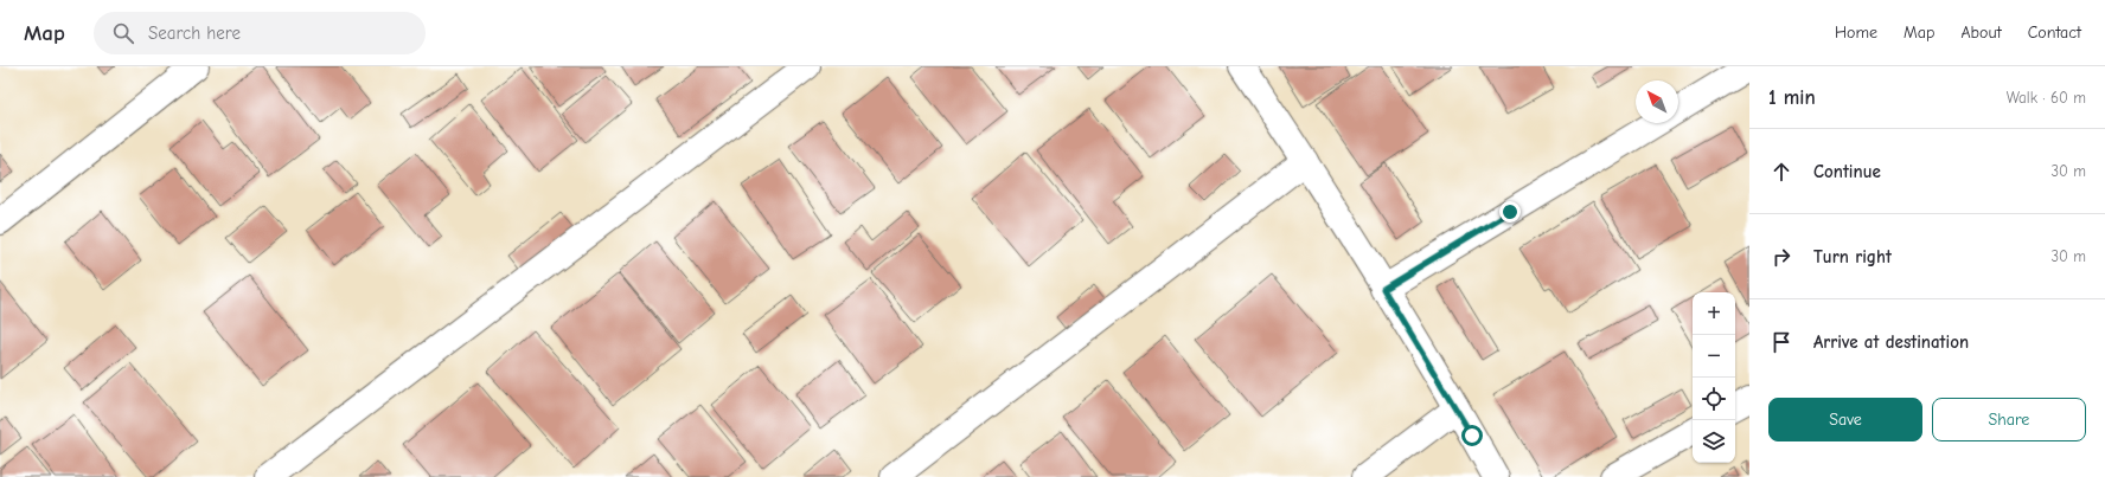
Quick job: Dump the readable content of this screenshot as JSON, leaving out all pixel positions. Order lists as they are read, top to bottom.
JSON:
{
  "north": "top left",
  "page": {
    "header": "Map",
    "search": "Search here",
    "nav": [
      "Home",
      "Map",
      "About",
      "Contact"
    ],
    "heading": ["1 min", "Walk · 60 m"],
    "list": [
      ["Continue", "30 m"],
      ["Turn right", "30 m"],
      "Arrive at destination"
    ],
    "map_buttons": ["+", "−"],
    "buttons": ["Save", "Share"]
  }
}
